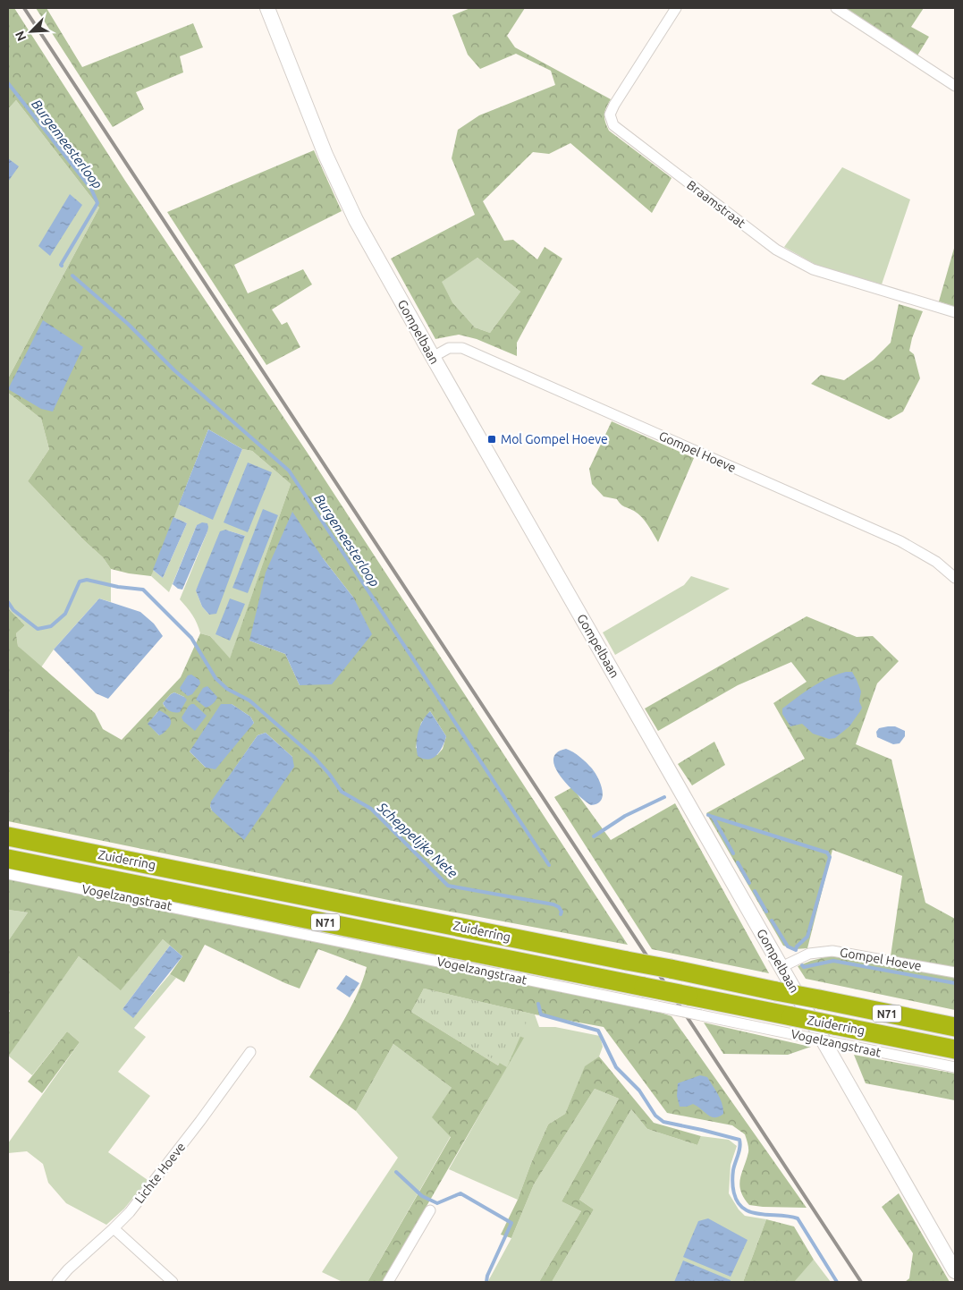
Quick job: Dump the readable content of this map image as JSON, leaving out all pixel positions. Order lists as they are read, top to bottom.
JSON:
{
  "streets": {
    "highway": ["Zuiderring", "N71"],
    "street": [
      "Braamstraat",
      "Gompelbaan",
      "Gompel Hoeve",
      "Vogelzangstraat",
      "Lichte Hoeve"
    ]
  },
  "crossings": [
    ["Gompelbaan", "Gompel Hoeve"]
  ],
  "water": ["Burgemeesterloop", "Scheppelijke Nete"],
  "places": {
    "transit": ["Mol Gompel Hoeve"]
  },
  "north": "bottom left"
}
